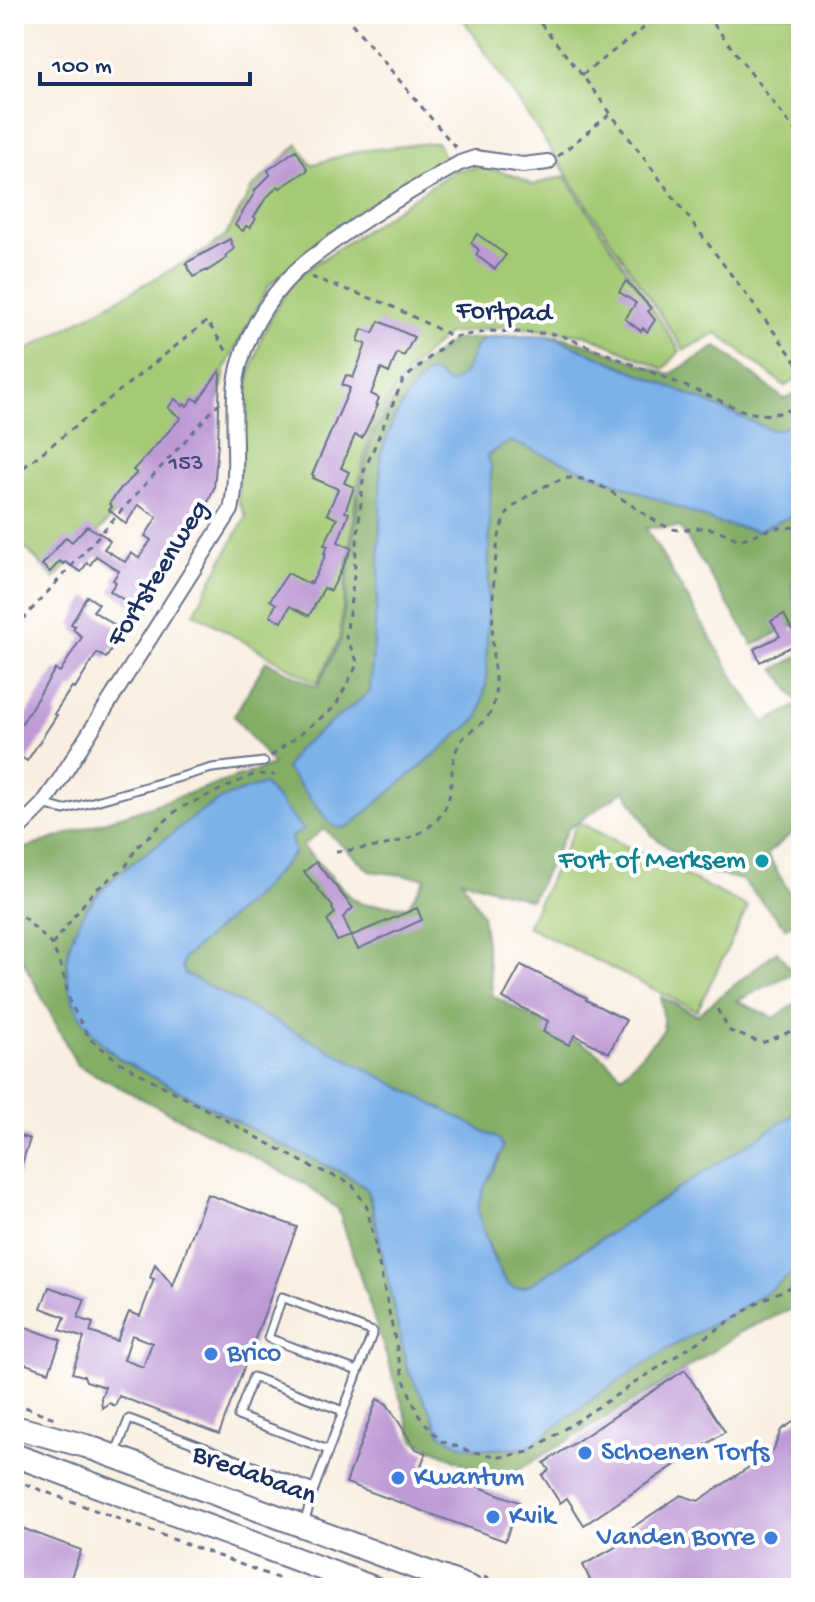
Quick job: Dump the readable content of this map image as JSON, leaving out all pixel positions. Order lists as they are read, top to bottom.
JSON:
{
  "streets": {
    "main road": ["Bredabaan"],
    "street": ["Fortsteenweg"],
    "path": ["Fortpad"]
  },
  "crossings": [
    ["Fortpad", "Fortsteenweg"]
  ],
  "places": [
    "Fort of Merksem",
    "Brico",
    "Schoenen Torfs",
    "Kwantum",
    "Kvik",
    "Vanden Borre"
  ],
  "house_numbers": ["153"],
  "scale_bar": "100 m"
}
